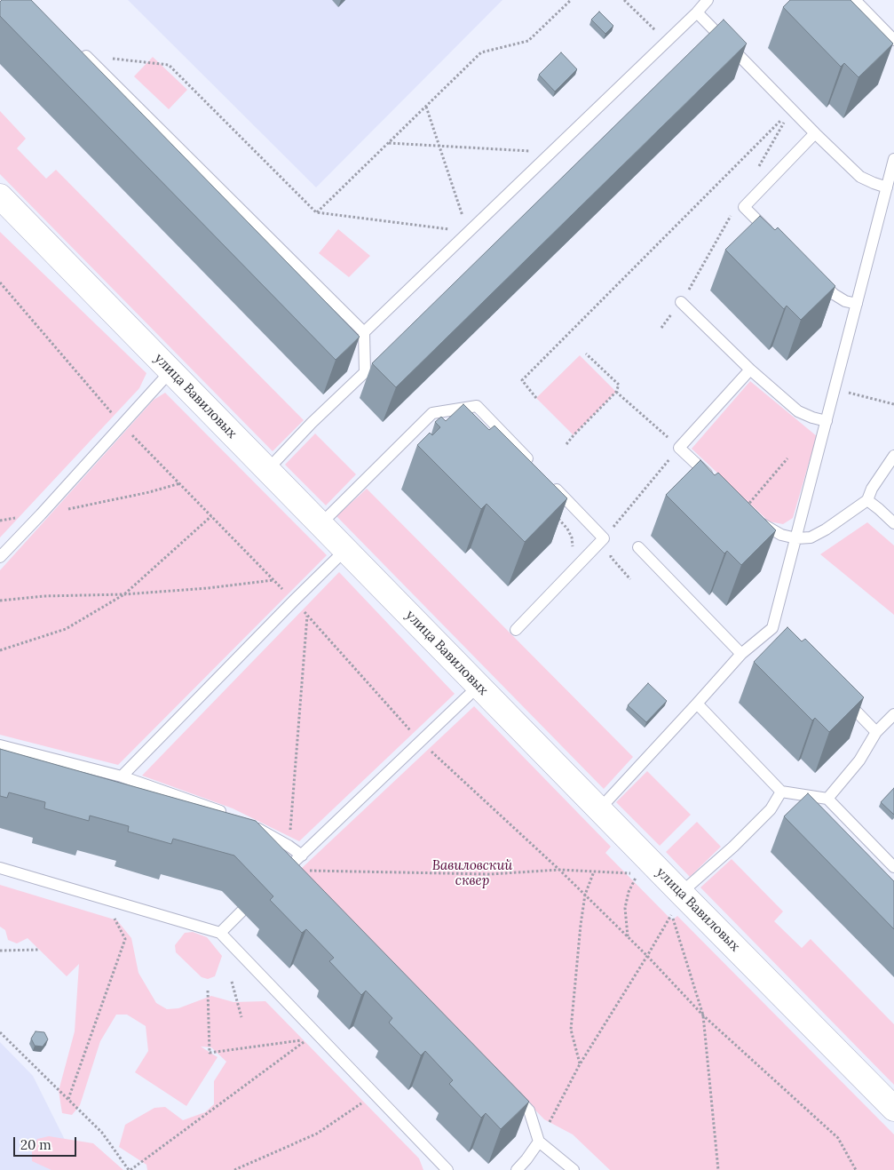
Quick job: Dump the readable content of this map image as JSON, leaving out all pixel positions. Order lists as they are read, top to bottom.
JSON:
{
  "streets": {
    "street": ["улица Вавиловых"]
  },
  "parks": ["Вавиловский сквер"],
  "scale_bar": "20 m"
}
